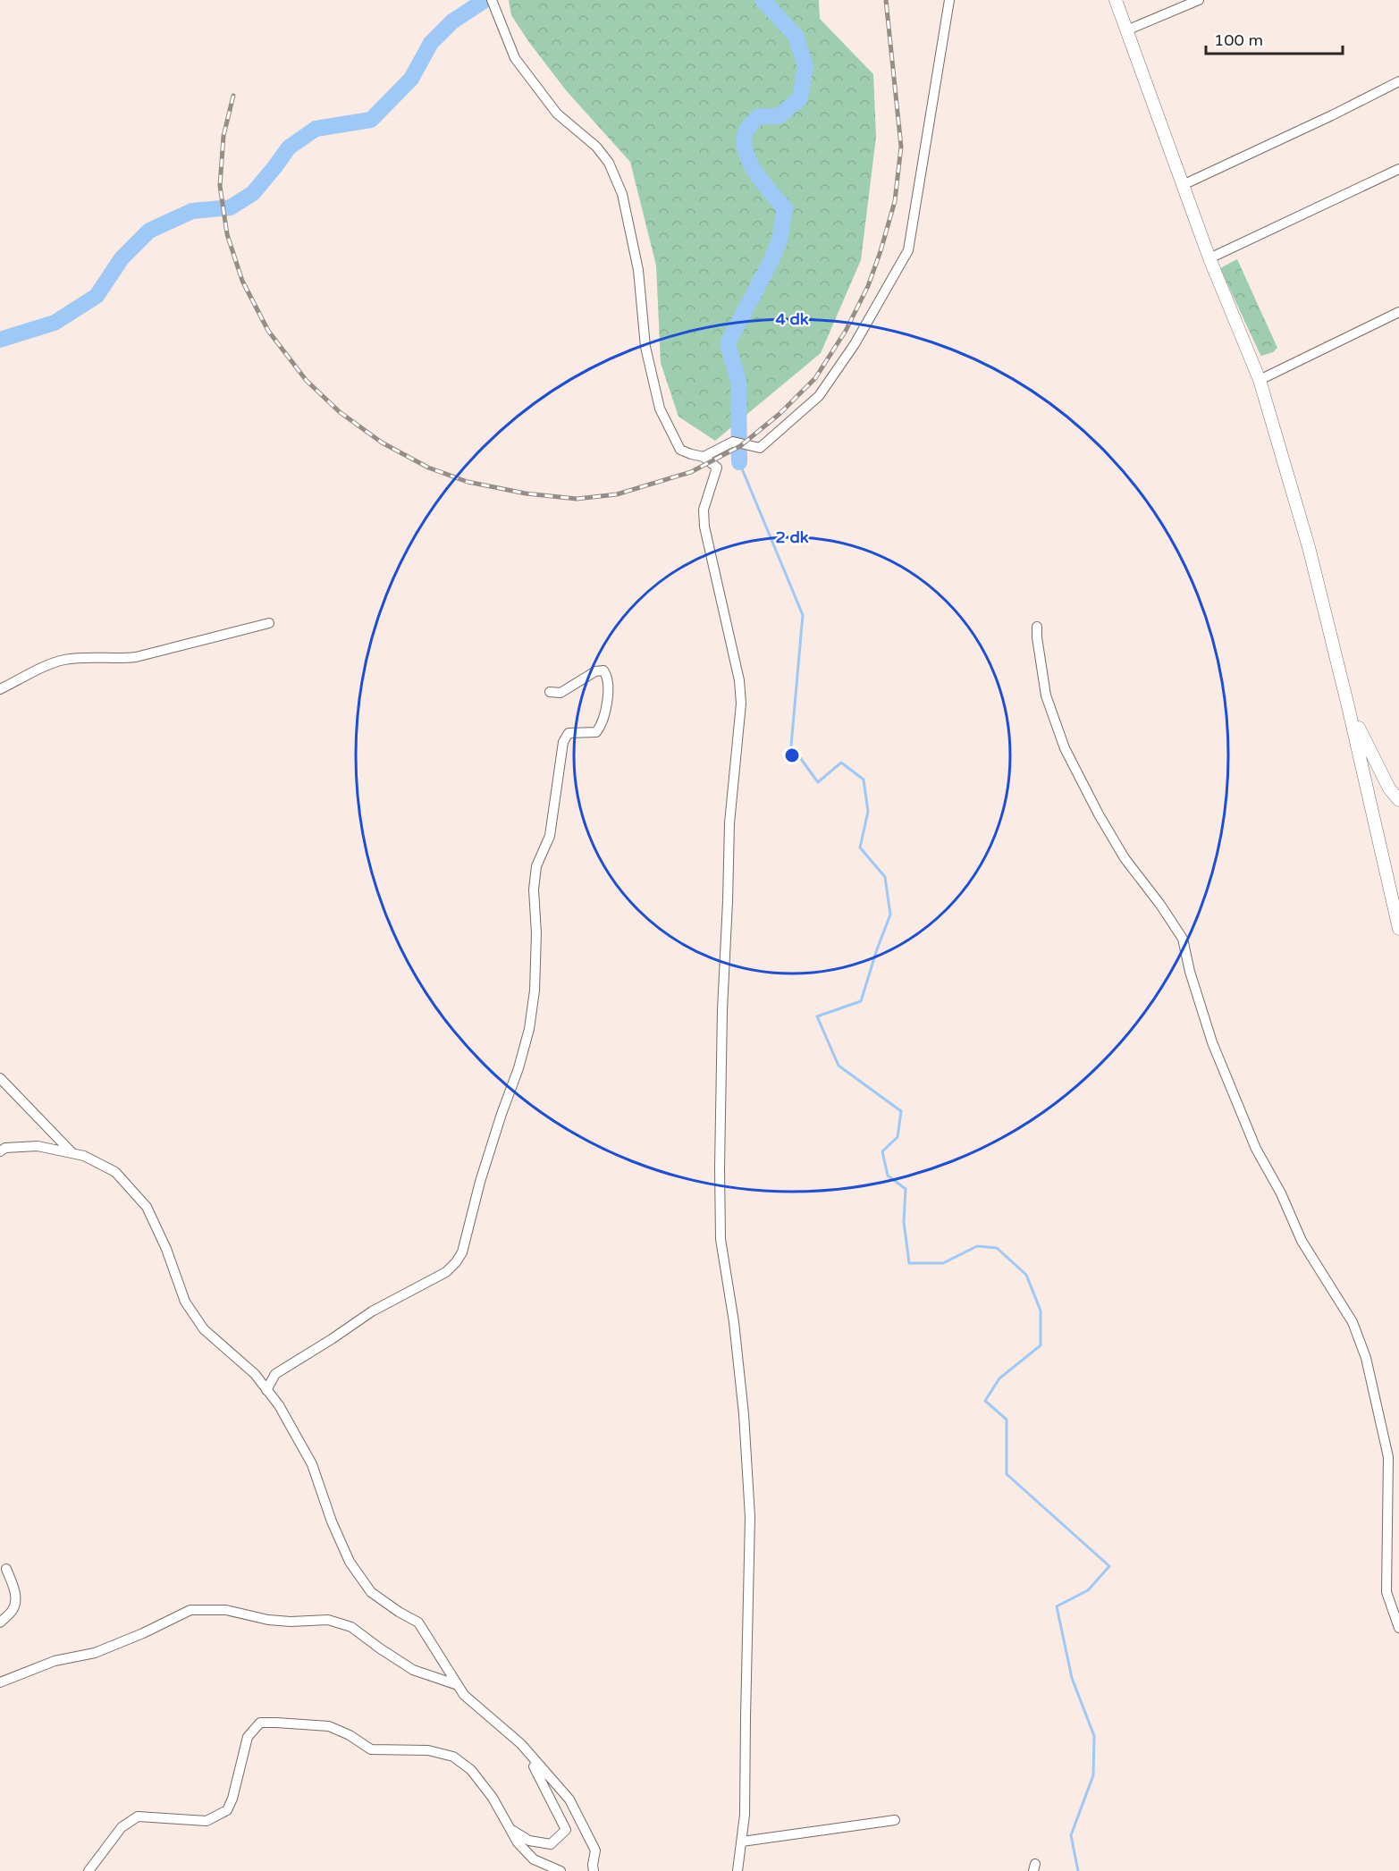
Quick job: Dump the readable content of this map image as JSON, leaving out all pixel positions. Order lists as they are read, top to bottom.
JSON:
{
  "scale_bar": "100 m",
  "rings": ["4 dk", "2 dk"]
}
